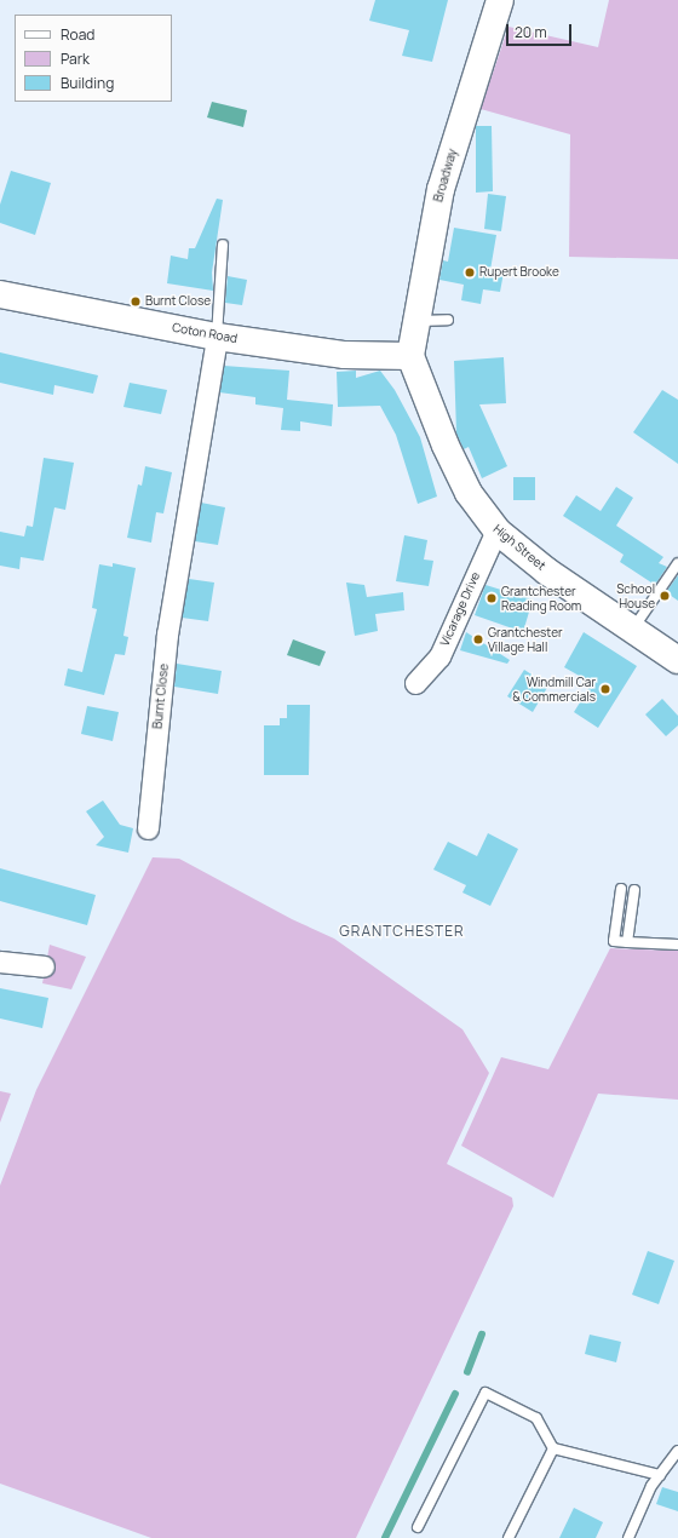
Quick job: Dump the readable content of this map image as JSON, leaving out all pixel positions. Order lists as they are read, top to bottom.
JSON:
{
  "streets": {
    "street": [
      "Broadway",
      "Coton Road",
      "High Street",
      "Vicarage Drive",
      "Burnt Close"
    ]
  },
  "crossings": [
    ["Broadway", "Coton Road"],
    ["Broadway", "High Street"],
    ["Coton Road", "High Street"],
    ["Coton Road", "Burnt Close"],
    ["High Street", "Vicarage Drive"]
  ],
  "districts": ["GRANTCHESTER"],
  "places": [
    "Rupert Brooke",
    "Burnt Close",
    "School House",
    "Grantchester Reading Room",
    "Grantchester Village Hall",
    "Windmill Car & Commercials"
  ],
  "legend": ["Road", "Park", "Building"],
  "scale_bar": "20 m"
}
